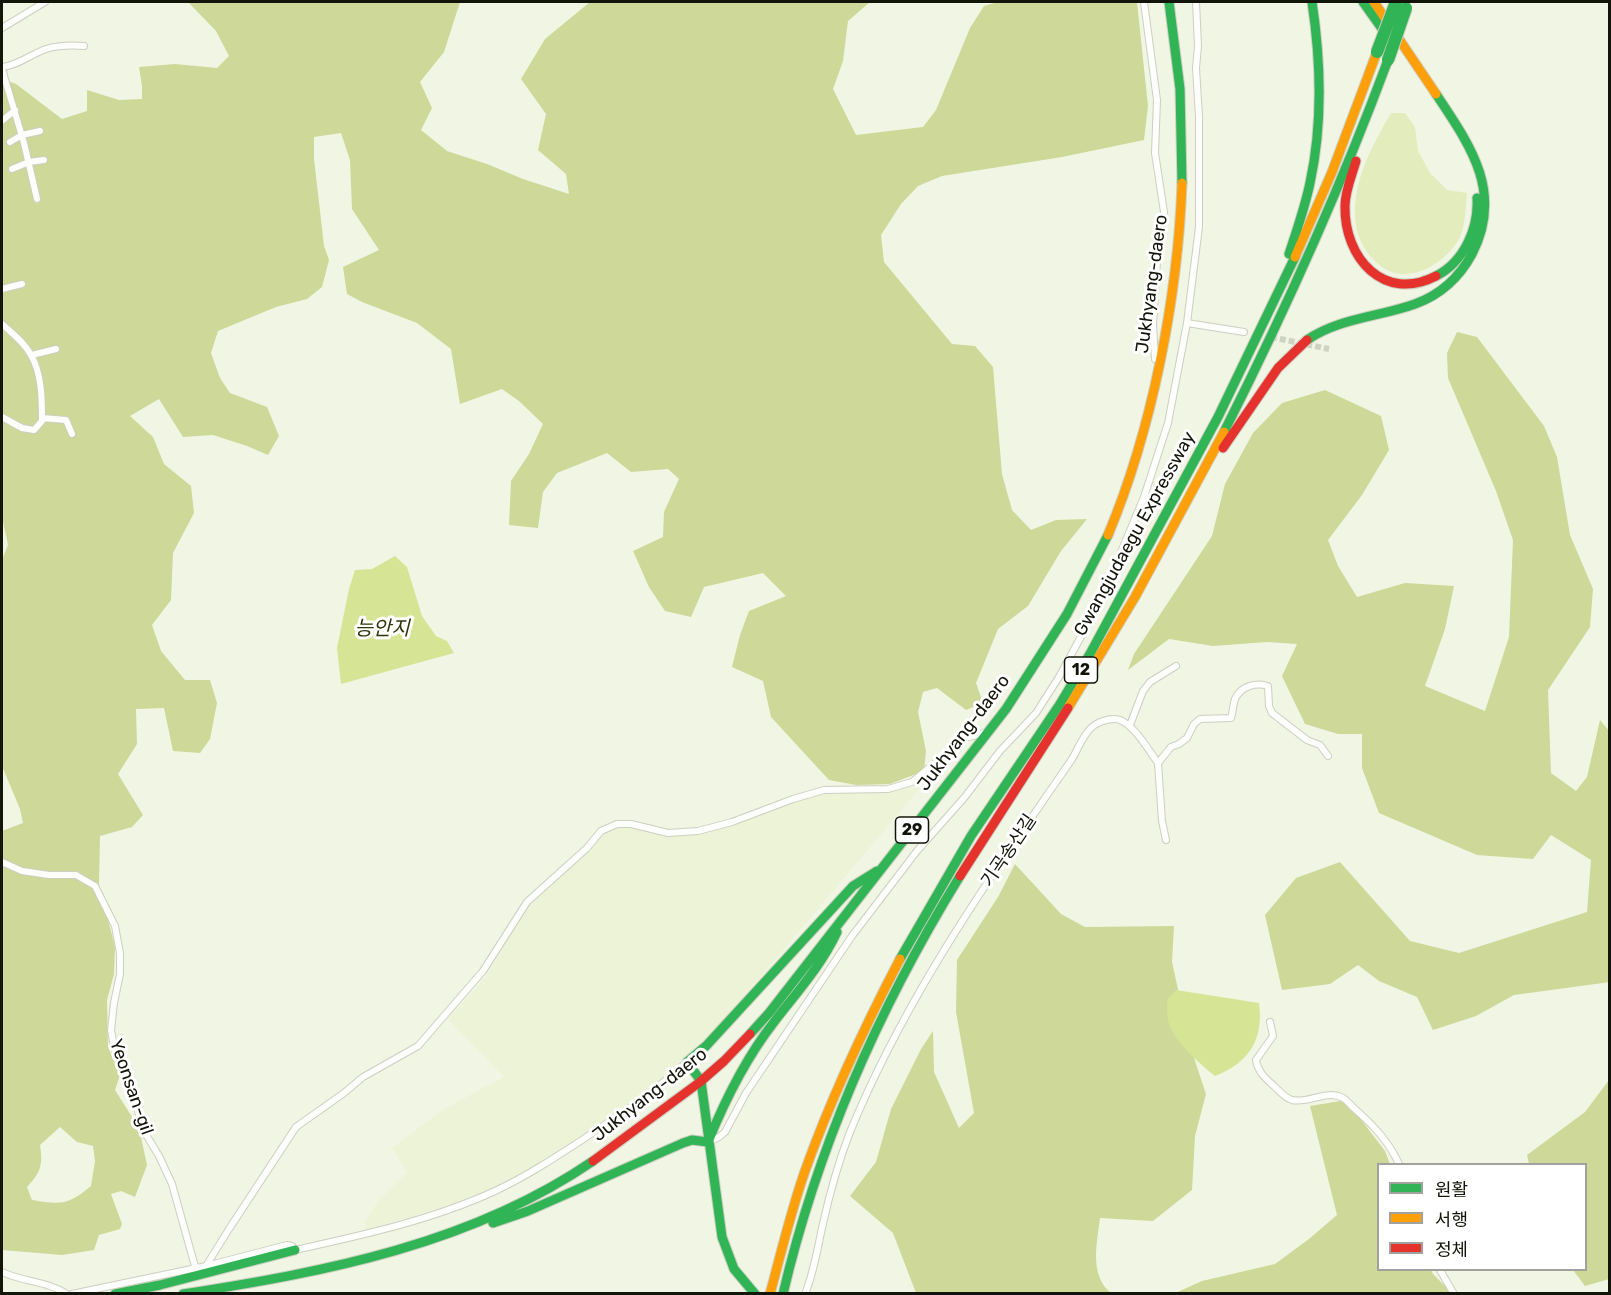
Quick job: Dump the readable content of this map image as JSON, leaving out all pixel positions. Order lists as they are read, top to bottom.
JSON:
{
  "streets": {
    "main road": [
      "Jukhyang-daero",
      "Gwangjudaegu Expressway",
      "12",
      "29"
    ],
    "street": ["기곡송산길", "Yeonsan-gil"]
  },
  "water": ["능안지"],
  "legend": ["원활", "서행", "정체"]
}
